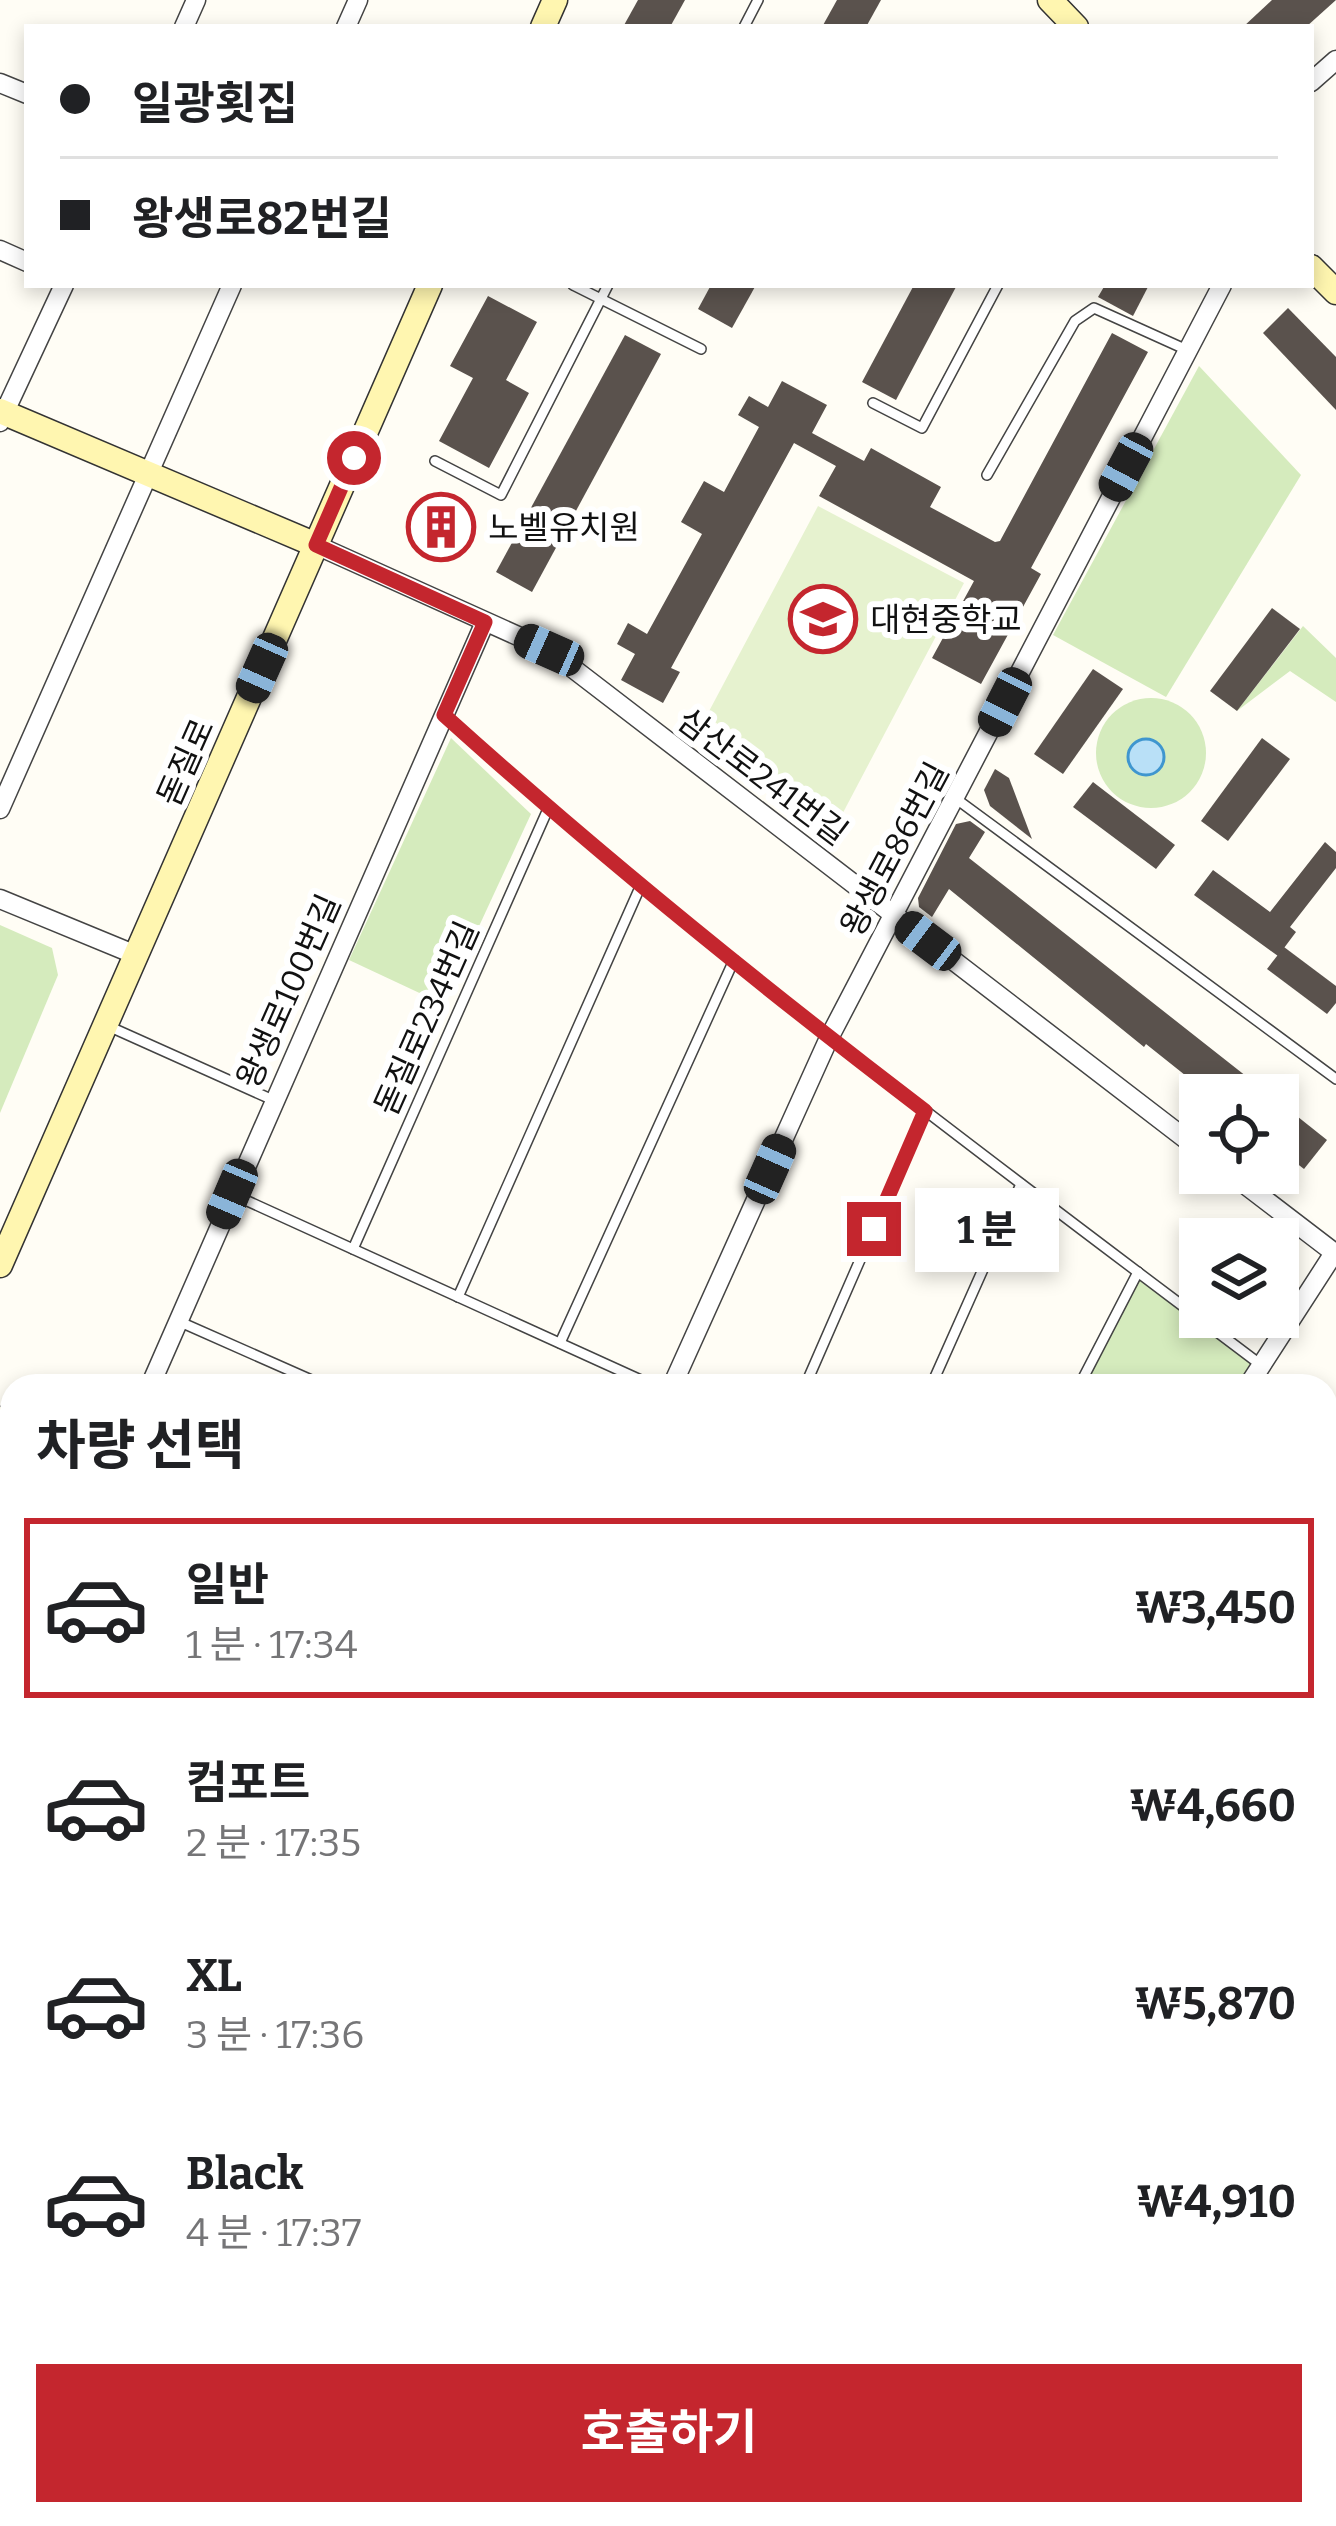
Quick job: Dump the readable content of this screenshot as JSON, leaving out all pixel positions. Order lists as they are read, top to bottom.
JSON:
{
  "streets": {
    "main road": ["돋질로"],
    "street": ["삼산로241번길", "왕생로86번길", "왕생로100번길"],
    "lane": ["돋질로234번길"]
  },
  "crossings": [
    ["돋질로", "삼산로241번길"],
    ["삼산로241번길", "왕생로86번길"],
    ["삼산로241번길", "왕생로100번길"]
  ],
  "places": {
    "building": ["노벨유치원"],
    "school or university": ["대현중학교"]
  },
  "page": {
    "banner": ["일광횟집", "왕생로82번길"],
    "bubble": "1 분",
    "heading": "차량 선택",
    "list": [
      {
        "name": "일반",
        "note": "1 분 · 17:34",
        "value": "₩3,450"
      },
      {
        "name": "컴포트",
        "note": "2 분 · 17:35",
        "value": "₩4,660"
      },
      {
        "name": "XL",
        "note": "3 분 · 17:36",
        "value": "₩5,870"
      },
      {
        "name": "Black",
        "note": "4 분 · 17:37",
        "value": "₩4,910"
      }
    ],
    "buttons": "호출하기"
  }
}
